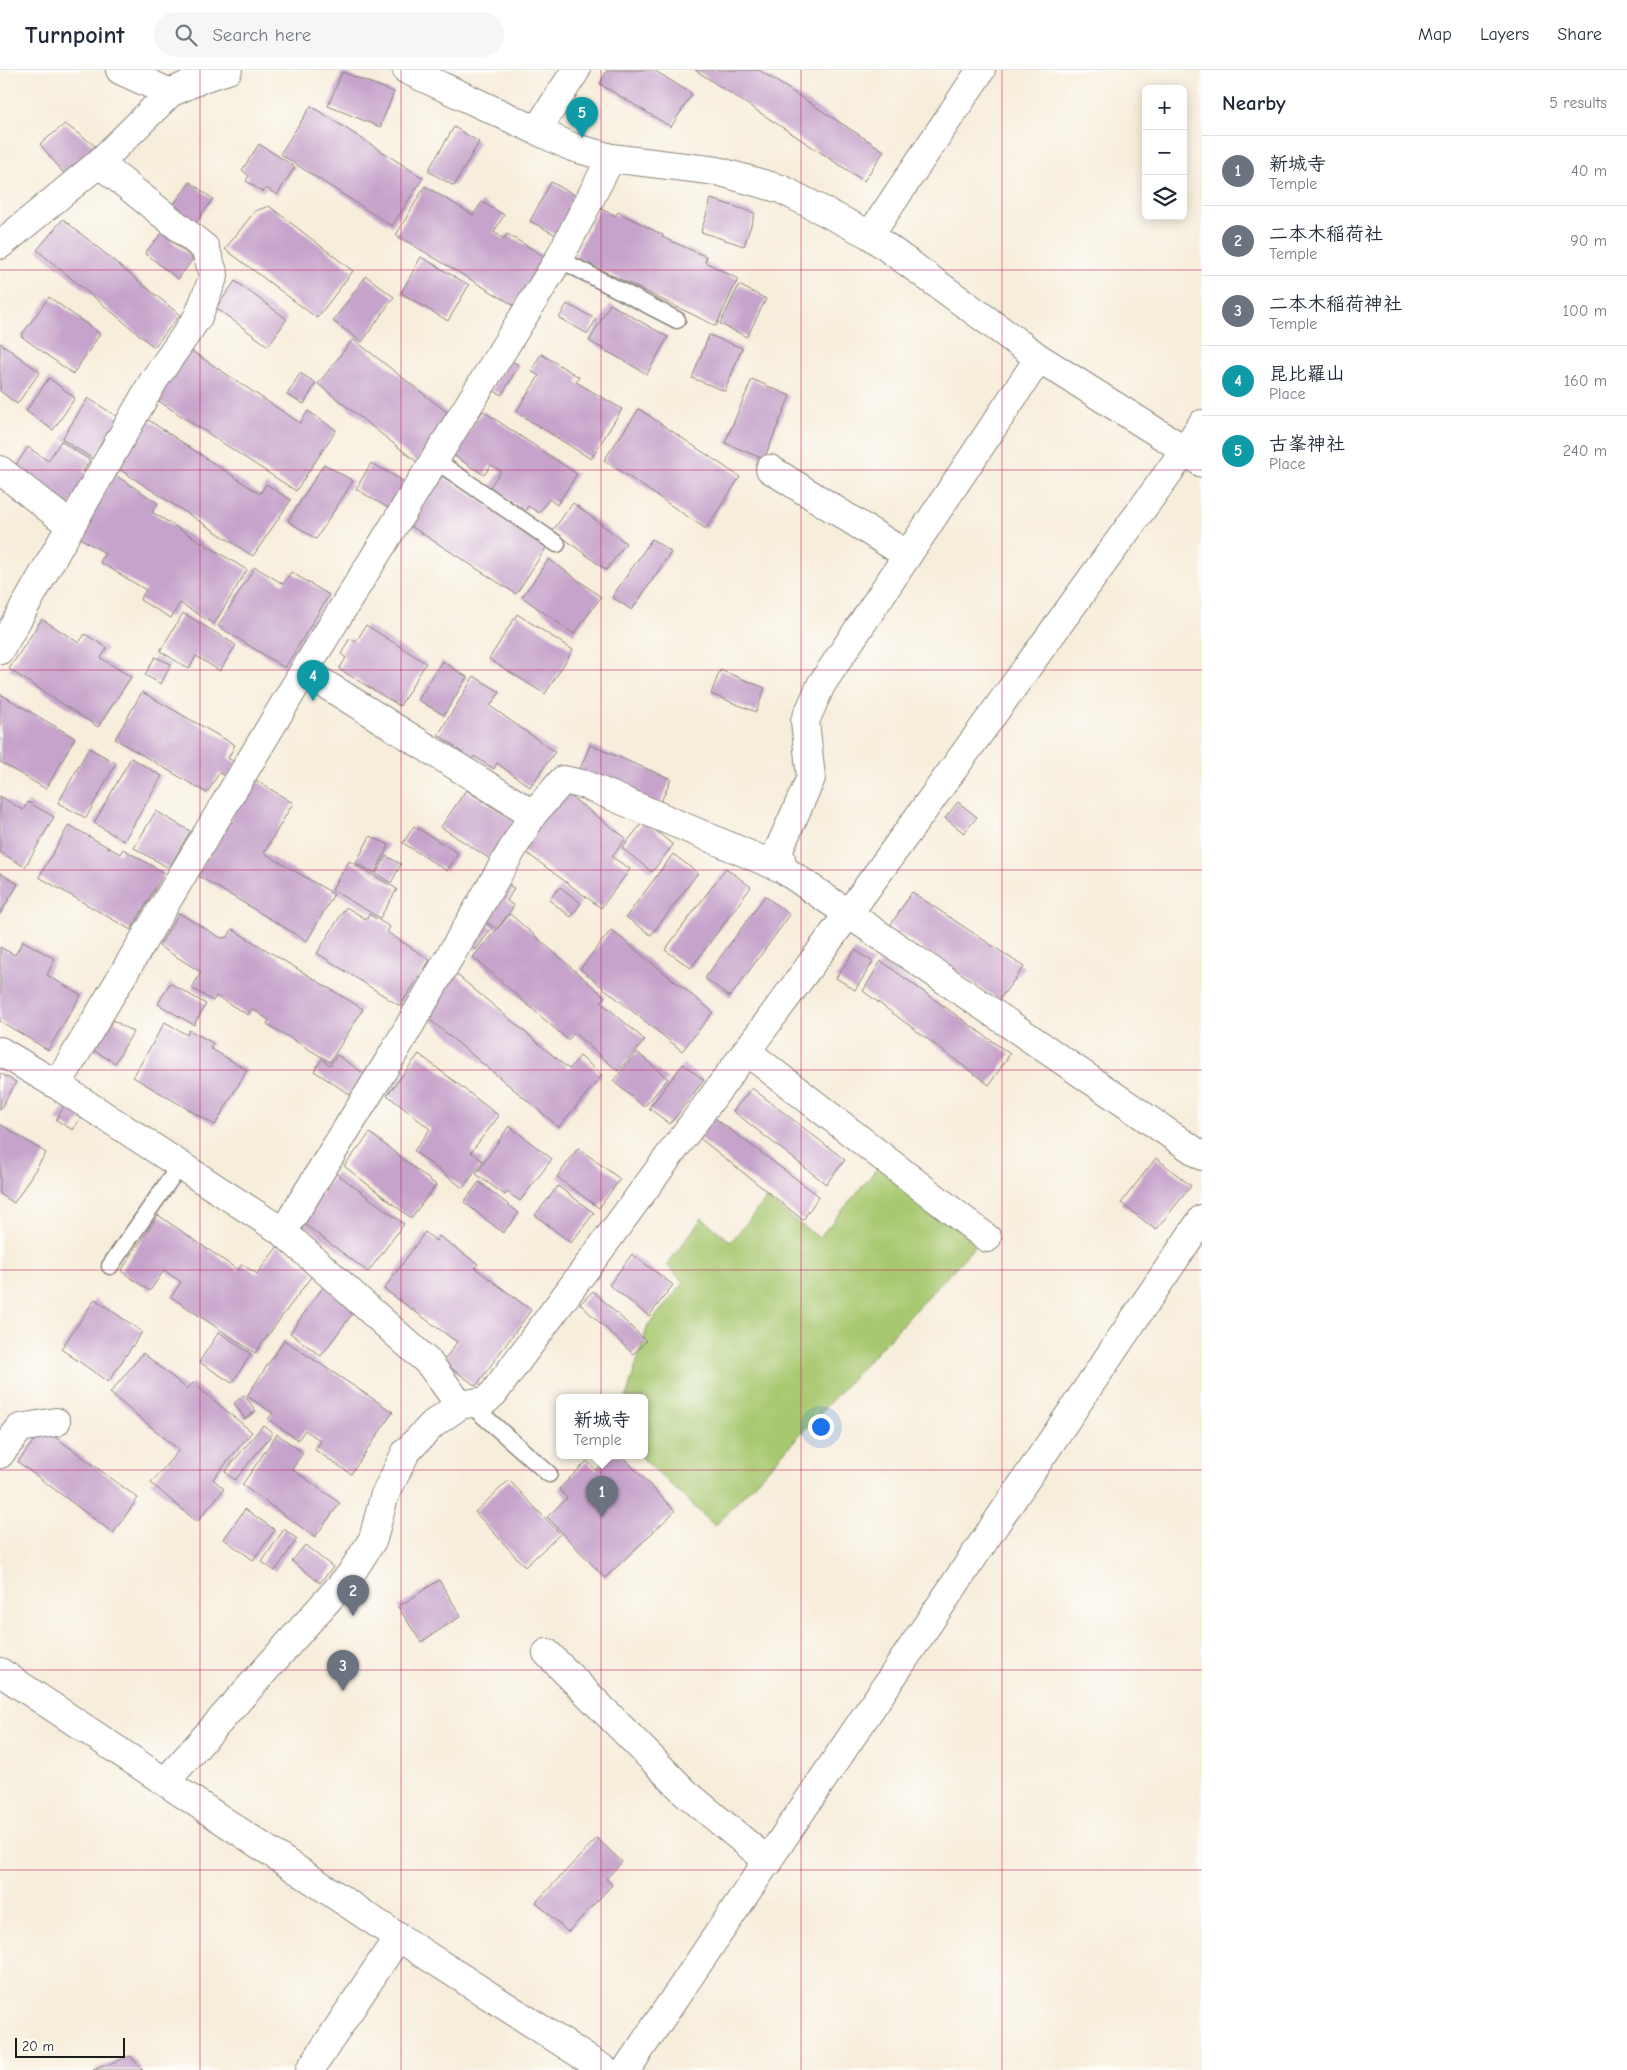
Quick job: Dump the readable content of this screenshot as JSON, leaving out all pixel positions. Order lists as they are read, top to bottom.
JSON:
{
  "scale_bar": "20 m",
  "page": {
    "header": "Turnpoint",
    "search": "Search here",
    "nav": ["Map", "Layers", "Share"],
    "heading": ["Nearby", "5 results"],
    "map_buttons": ["+", "−"],
    "pins": [
      "5",
      "4",
      "1",
      "2",
      "3"
    ],
    "list": [
      {
        "mark": "1",
        "name": "新城寺",
        "note": "Temple",
        "value": "40 m"
      },
      {
        "mark": "2",
        "name": "二本木稲荷社",
        "note": "Temple",
        "value": "90 m"
      },
      {
        "mark": "3",
        "name": "二本木稲荷神社",
        "note": "Temple",
        "value": "100 m"
      },
      {
        "mark": "4",
        "name": "昆比羅山",
        "note": "Place",
        "value": "160 m"
      },
      {
        "mark": "5",
        "name": "古峯神社",
        "note": "Place",
        "value": "240 m"
      }
    ],
    "popup": ["新城寺", "Temple"],
    "scale": "20 m"
  }
}
